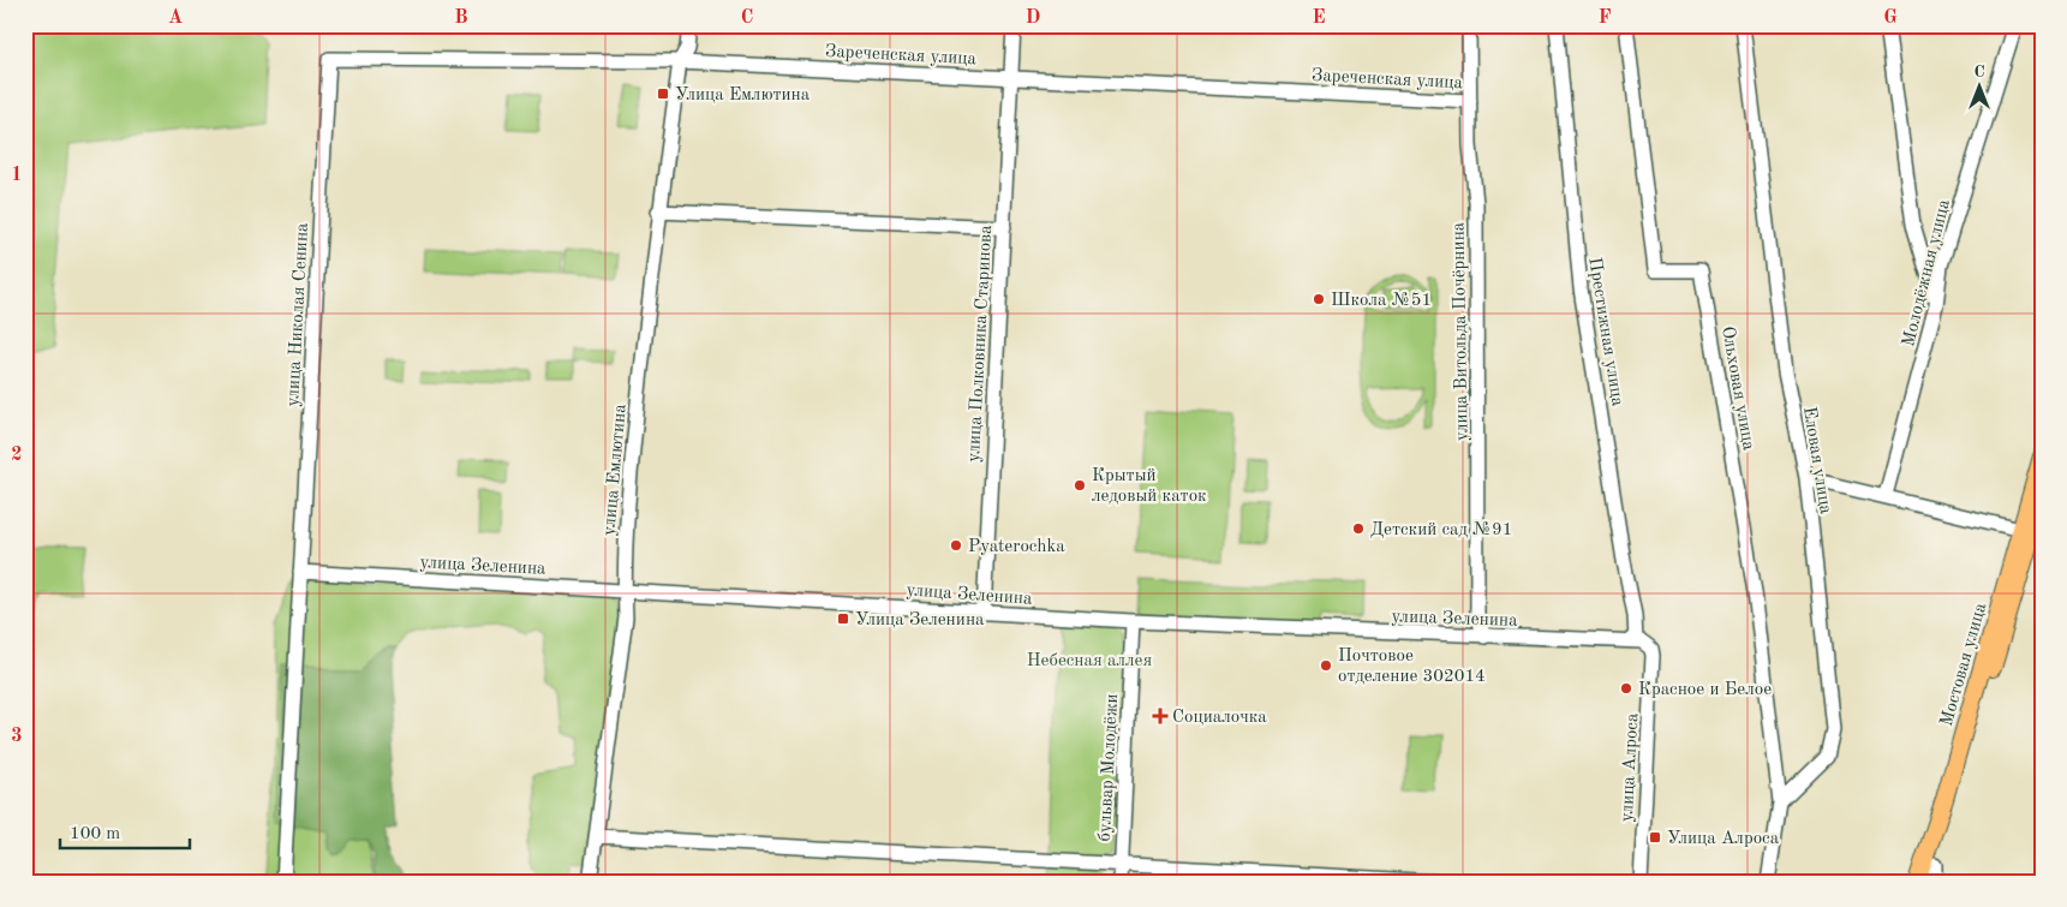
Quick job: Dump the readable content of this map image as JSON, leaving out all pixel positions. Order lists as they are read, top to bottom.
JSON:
{
  "streets": {
    "main road": ["Мостовая улица"],
    "street": [
      "Зареченская улица",
      "Молодёжная улица",
      "улица Николая Сенина",
      "улица Витольда Почёрнина",
      "Престижная улица",
      "улица Полковника Старинова",
      "Ольховая улица",
      "Еловая улица",
      "улица Емлютина",
      "улица Зеленина",
      "бульвар Молодёжи",
      "улица Алроса"
    ]
  },
  "crossings": [
    ["Зареченская улица", "улица Николая Сенина"],
    ["Зареченская улица", "улица Витольда Почёрнина"],
    ["Зареченская улица", "улица Полковника Старинова"],
    ["Зареченская улица", "улица Емлютина"],
    ["улица Николая Сенина", "улица Зеленина"],
    ["улица Витольда Почёрнина", "улица Зеленина"],
    ["Престижная улица", "улица Зеленина"],
    ["Престижная улица", "улица Алроса"],
    ["улица Полковника Старинова", "улица Зеленина"],
    ["Ольховая улица", "Еловая улица"],
    ["улица Емлютина", "улица Зеленина"],
    ["улица Зеленина", "бульвар Молодёжи"],
    ["улица Зеленина", "улица Алроса"]
  ],
  "parks": ["Небесная аллея"],
  "places": {
    "transit": ["Улица Емлютина", "Улица Зеленина", "Улица Алроса"],
    "other": [
      "Школа №51",
      "Крытый ледовый каток",
      "Детский сад №91",
      "Pyaterochka",
      "Почтовое отделение 302014",
      "Красное и Белое"
    ],
    "health": ["Социалочка"]
  },
  "scale_bar": "100 m",
  "north": "top",
  "grid": {
    "columns": [
      "A",
      "B",
      "C",
      "D",
      "E",
      "F",
      "G"
    ],
    "rows": ["1", "2", "3"]
  }
}
